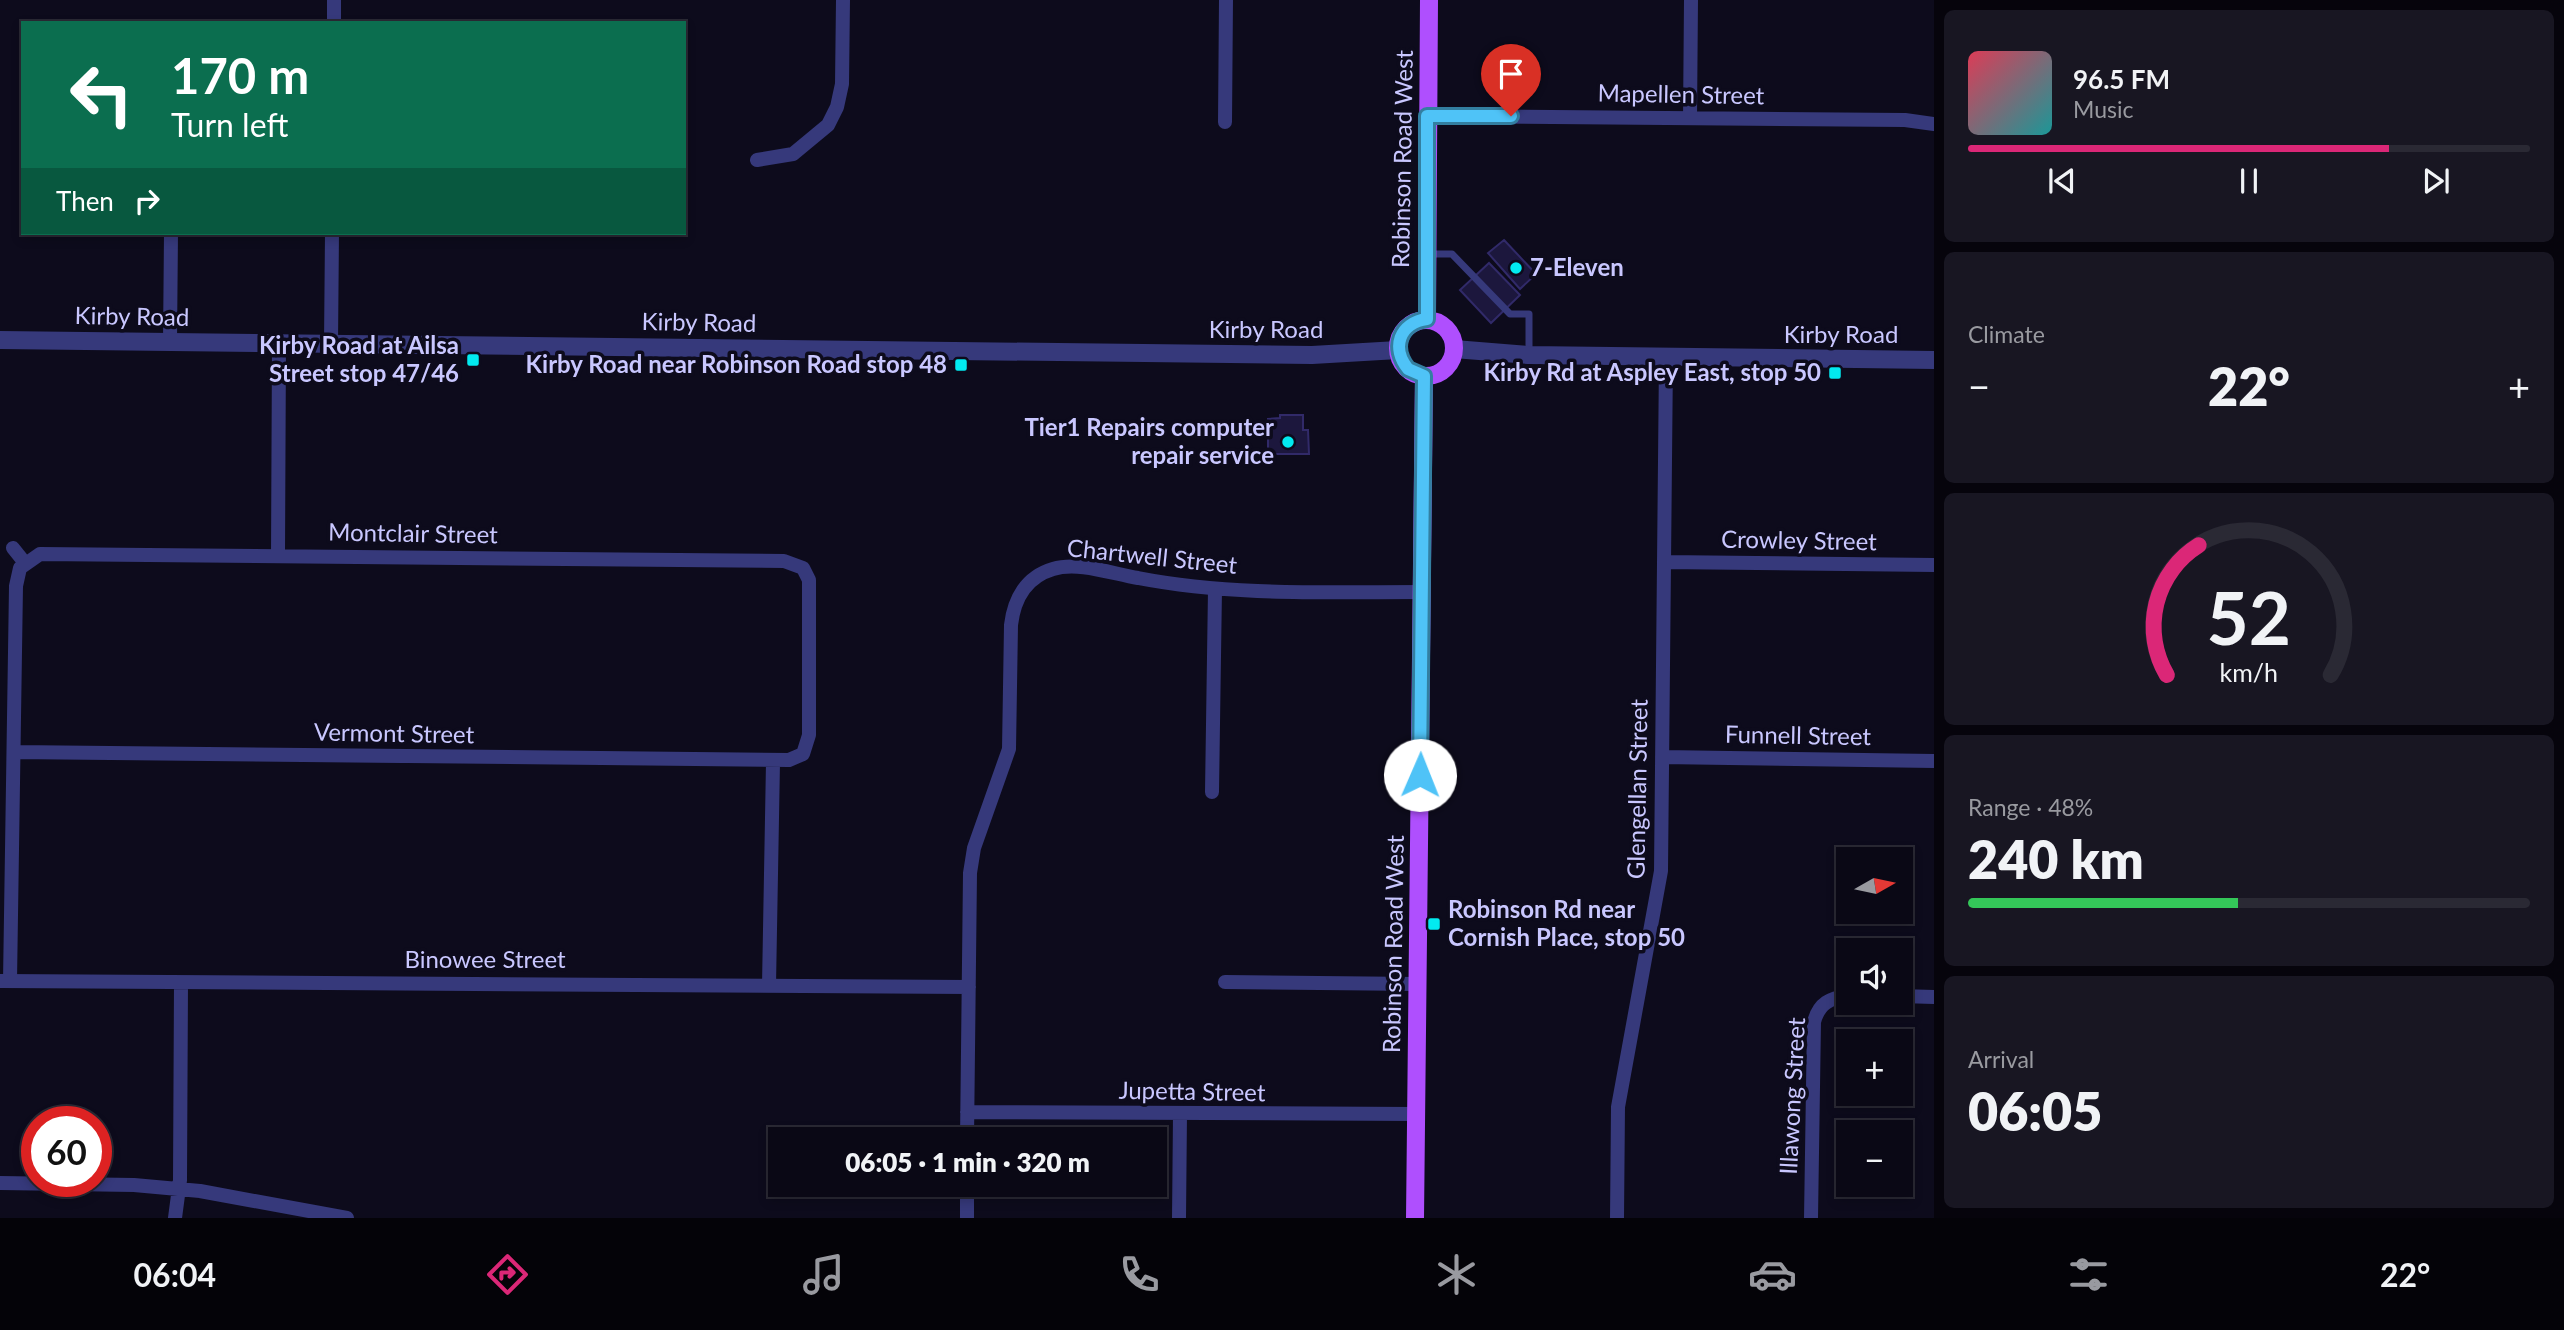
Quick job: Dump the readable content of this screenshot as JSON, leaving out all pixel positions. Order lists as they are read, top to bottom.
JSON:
{
  "streets": {
    "main road": ["Robinson Road West"],
    "street": [
      "Mapellen Street",
      "Kirby Road",
      "Montclair Street",
      "Crowley Street",
      "Chartwell Street",
      "Vermont Street",
      "Funnell Street",
      "Glengellan Street",
      "Binowee Street",
      "Jupetta Street",
      "Illawong Street"
    ]
  },
  "crossings": [
    ["Mapellen Street", "Robinson Road West"],
    ["Robinson Road West", "Kirby Road"],
    ["Robinson Road West", "Chartwell Street"],
    ["Robinson Road West", "Jupetta Street"],
    ["Kirby Road", "Glengellan Street"],
    ["Montclair Street", "Vermont Street"],
    ["Crowley Street", "Glengellan Street"],
    ["Chartwell Street", "Binowee Street"],
    ["Chartwell Street", "Jupetta Street"],
    ["Funnell Street", "Glengellan Street"]
  ],
  "places": {
    "other": ["7-Eleven", "Tier1 Repairs computer repair service"],
    "transit": [
      "Kirby Road at Ailsa Street stop 47/46",
      "Kirby Road near Robinson Road stop 48",
      "Kirby Rd at Aspley East, stop 50",
      "Robinson Rd near Cornish Place, stop 50"
    ]
  },
  "north": "right",
  "page": {
    "turn": ["170 m", "Turn left"],
    "song": ["96.5 FM", "Music"],
    "then": "Then",
    "tile": [
      "Climate",
      ["Range · 48%", "240 km"],
      ["Arrival", "06:05"]
    ],
    "heat": ["−", "22°", "+"],
    "map_buttons": ["+", "−"],
    "limit": "60",
    "trip": "06:05 · 1 min · 320 m",
    "tabs": ["06:04", "22°"],
    "gauge": ["52", "km/h"]
  }
}
